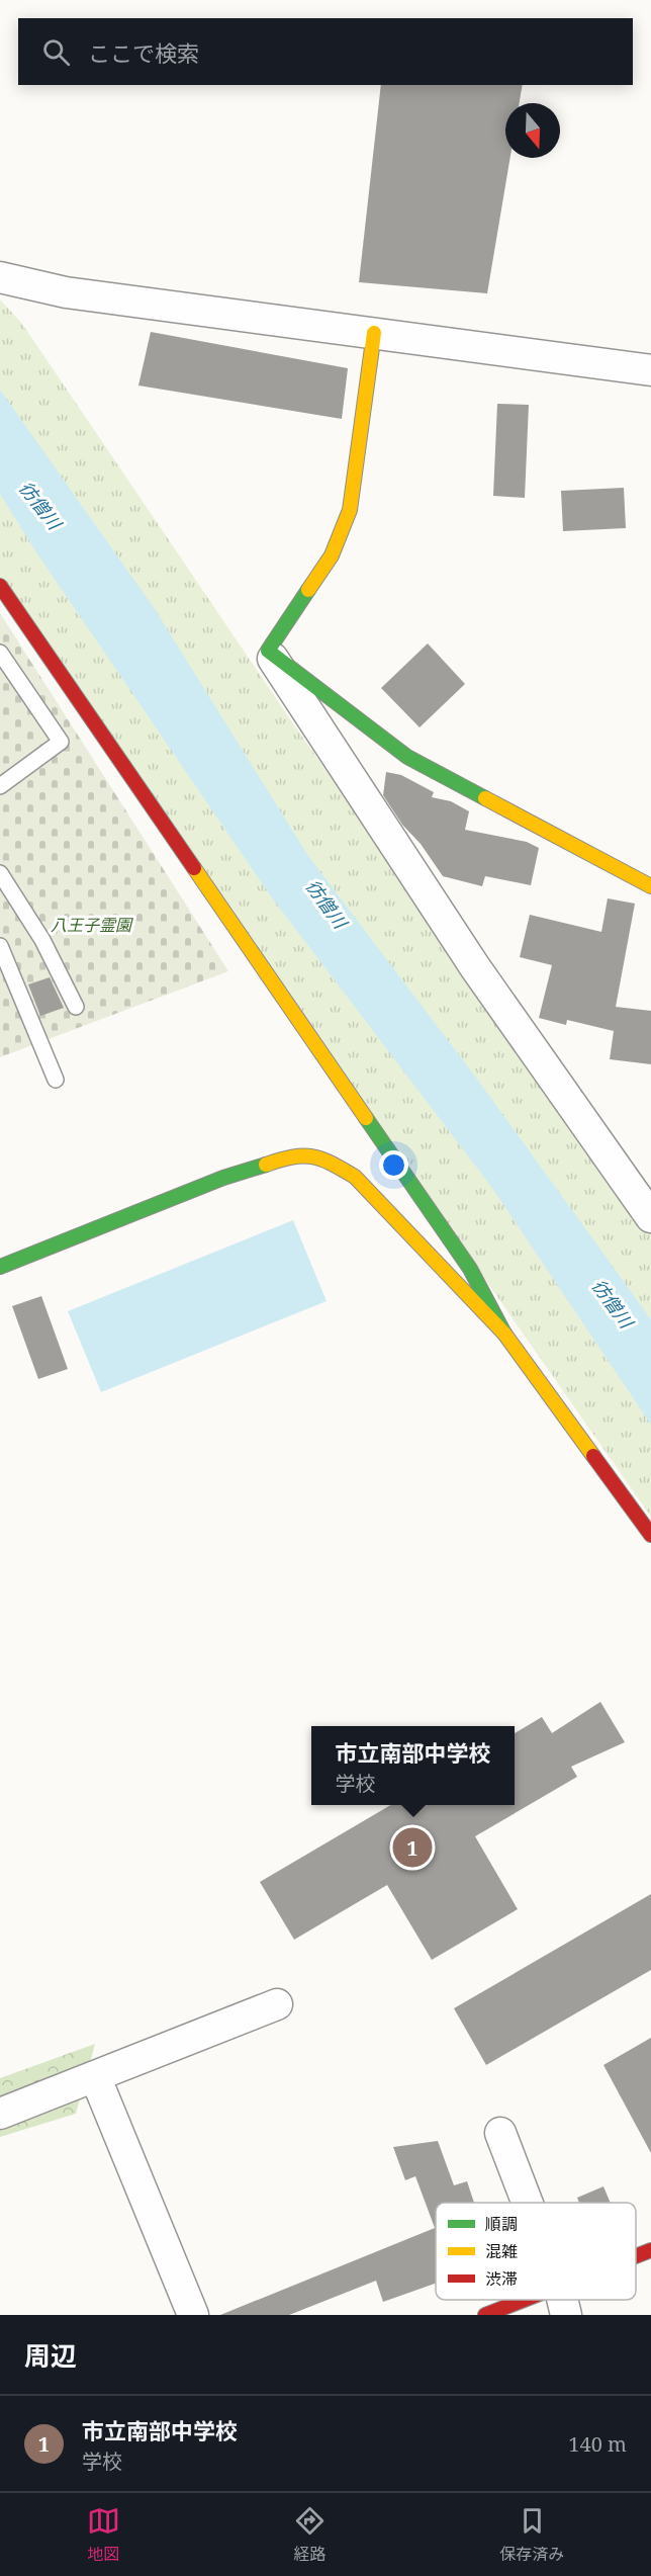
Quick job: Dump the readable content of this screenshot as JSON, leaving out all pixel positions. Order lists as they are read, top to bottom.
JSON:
{
  "water": ["彷僧川"],
  "parks": ["八王子霊園"],
  "legend": ["順調", "混雑", "渋滞"],
  "north": "bottom",
  "page": {
    "search": "ここで検索",
    "popup": ["市立南部中学校", "学校"],
    "pins": "1",
    "heading": "周辺",
    "list": [
      {
        "mark": "1",
        "name": "市立南部中学校",
        "note": "学校",
        "value": "140 m"
      }
    ],
    "nav": ["地図", "経路", "保存済み"]
  }
}
